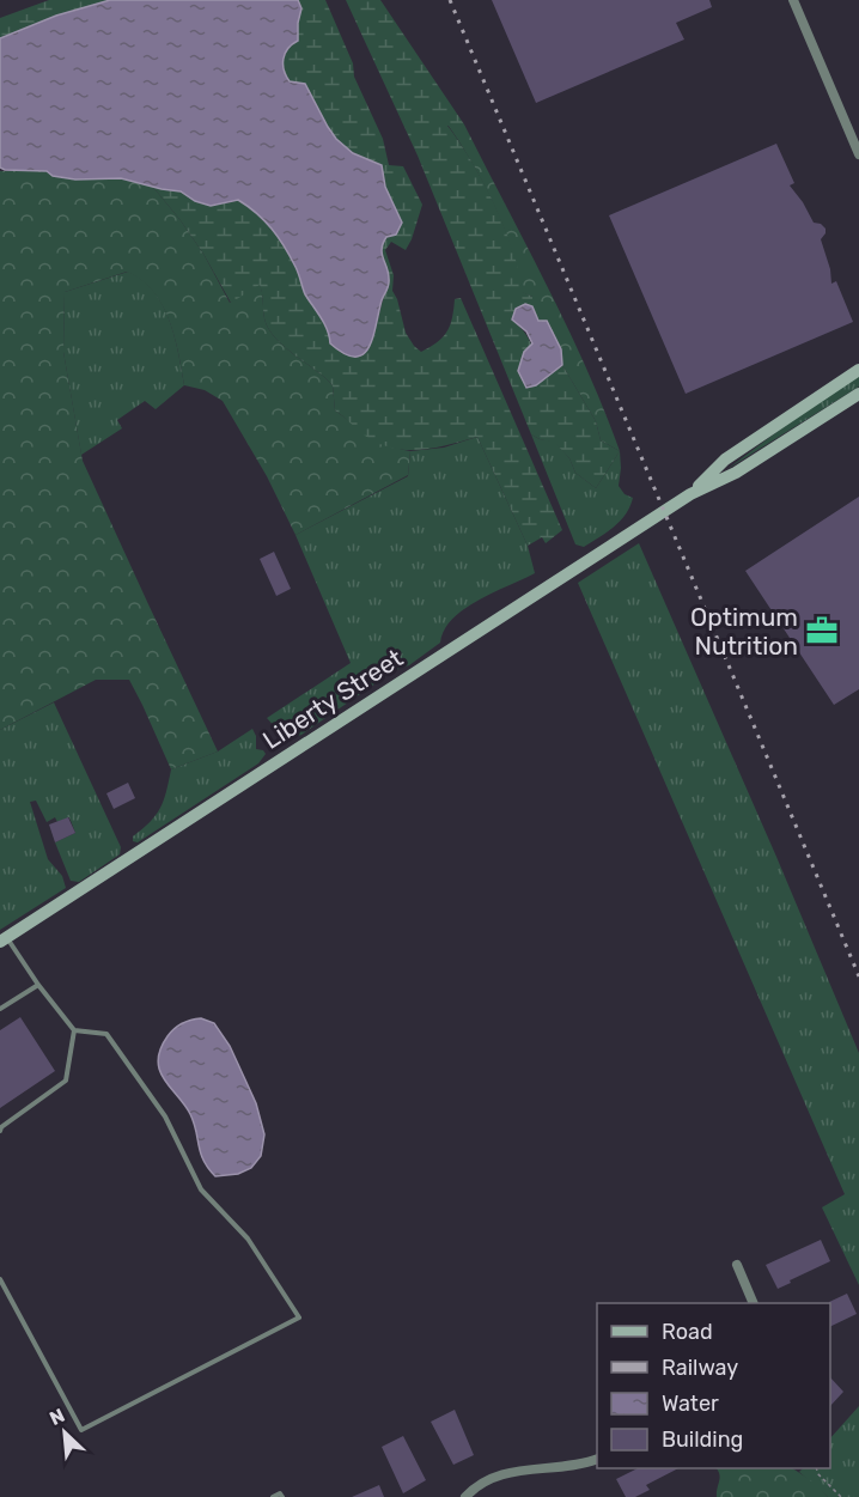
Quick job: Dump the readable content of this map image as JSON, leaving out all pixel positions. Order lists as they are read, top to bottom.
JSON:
{
  "streets": {
    "street": ["Liberty Street"]
  },
  "places": {
    "office": ["Optimum Nutrition"]
  },
  "legend": [
    "Road",
    "Railway",
    "Water",
    "Building"
  ],
  "north": "top left"
}
